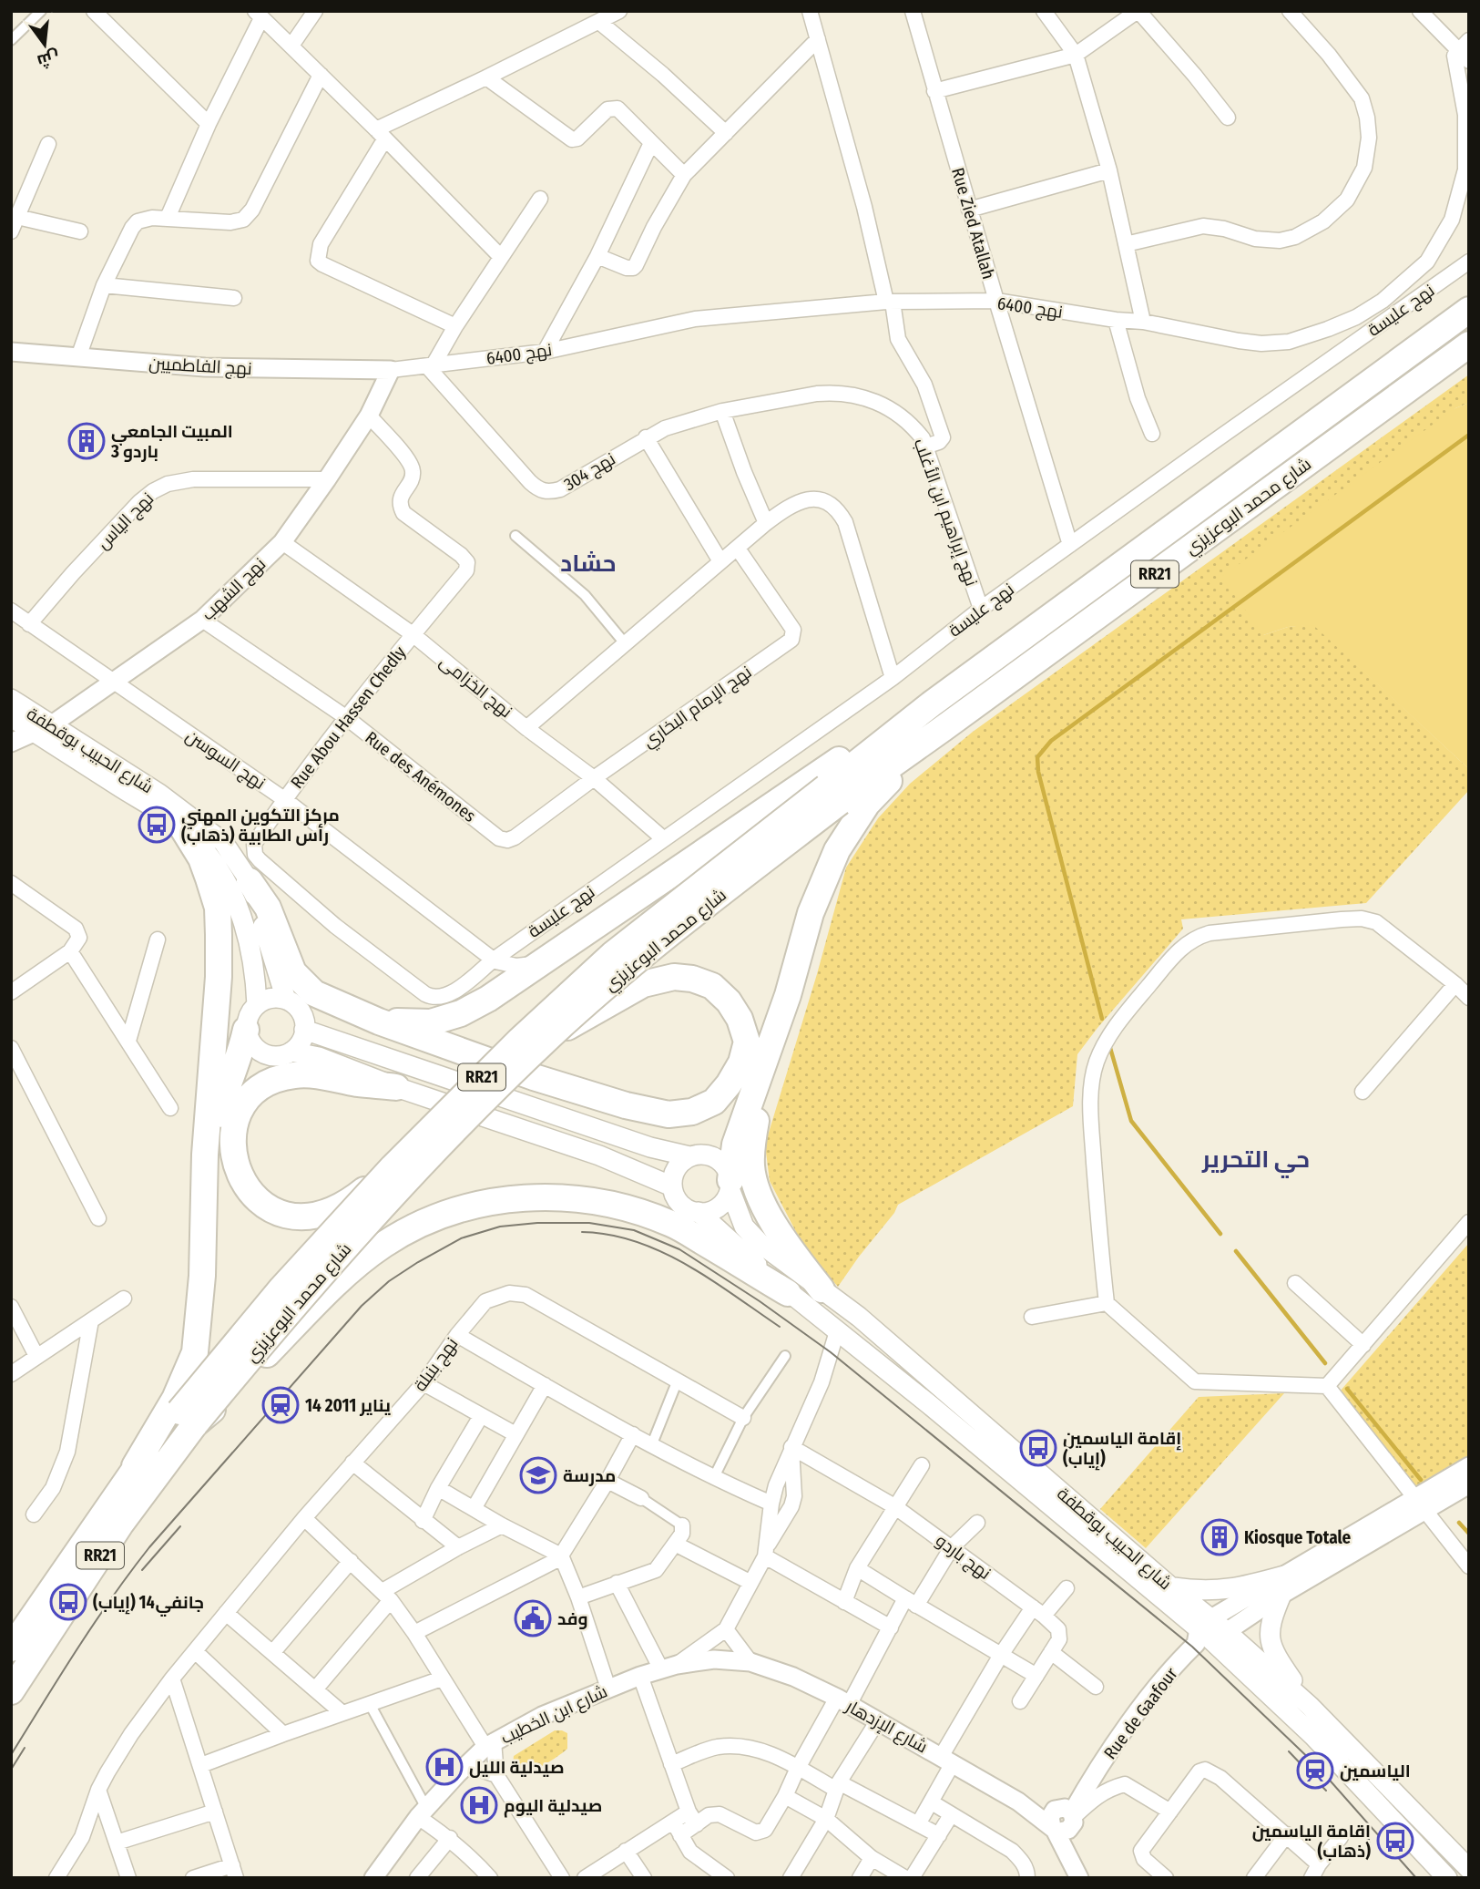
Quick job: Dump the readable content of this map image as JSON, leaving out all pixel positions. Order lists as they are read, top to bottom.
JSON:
{
  "streets": {
    "highway": ["شارع محمد البوعزيزي", "RR21"],
    "main road": ["شارع الحبيب بوقطفة"],
    "street": [
      "Rue Zied Atallah",
      "نهج 6400",
      "نهج عليسة",
      "نهج الفاطميين",
      "نهج 304",
      "نهج إبراهيم ابن الأغلب",
      "نهج الياس",
      "نهج الشهب",
      "نهج الخزامى",
      "نهج الإمام البخاري",
      "Rue Abou Hassen Chedly",
      "نهج السوسن",
      "Rue des Anémones",
      "نهج بنبلة",
      "نهج باردو",
      "Rue de Gaafour",
      "شارع ابن الخطيب",
      "شارع الإزدهار"
    ]
  },
  "crossings": [
    ["Rue Zied Atallah", "نهج 6400"],
    ["Rue Zied Atallah", "نهج عليسة"],
    ["نهج 6400", "نهج الفاطميين"],
    ["نهج 6400", "نهج 304"],
    ["نهج 6400", "نهج الشهب"],
    ["نهج عليسة", "نهج إبراهيم ابن الأغلب"],
    ["نهج عليسة", "نهج الخزامى"],
    ["نهج عليسة", "Rue Abou Hassen Chedly"],
    ["نهج عليسة", "نهج السوسن"],
    ["نهج الفاطميين", "نهج الشهب"],
    ["نهج 304", "نهج إبراهيم ابن الأغلب"],
    ["نهج الياس", "نهج الشهب"],
    ["نهج الياس", "نهج السوسن"],
    ["نهج الشهب", "نهج الخزامى"],
    ["نهج الشهب", "Rue Abou Hassen Chedly"],
    ["نهج الشهب", "شارع الحبيب بوقطفة"],
    ["نهج الشهب", "نهج السوسن"],
    ["نهج الشهب", "Rue des Anémones"],
    ["نهج الخزامى", "نهج الإمام البخاري"],
    ["نهج الخزامى", "Rue Abou Hassen Chedly"],
    ["نهج الإمام البخاري", "Rue des Anémones"],
    ["Rue Abou Hassen Chedly", "نهج السوسن"],
    ["Rue Abou Hassen Chedly", "Rue des Anémones"],
    ["شارع الحبيب بوقطفة", "Rue de Gaafour"],
    ["شارع الحبيب بوقطفة", "شارع ابن الخطيب"],
    ["نهج باردو", "شارع ابن الخطيب"],
    ["Rue de Gaafour", "شارع الإزدهار"],
    ["شارع ابن الخطيب", "شارع الإزدهار"]
  ],
  "districts": ["حشاد", "حي التحرير"],
  "places": {
    "building": ["المبيت الجامعي باردو 3", "Kiosque Totale"],
    "bus stop": [
      "مركز التكوين المهني رأس الطابية (ذهاب)",
      "إقامة الياسمين (إياب)",
      "جانفي14 (إياب)",
      "إقامة الياسمين (ذهاب)"
    ],
    "station": ["14 يناير 2011", "الياسمين"],
    "school or university": ["مدرسة"],
    "public building": ["وفد"],
    "hospital": ["صيدلية الليل", "صيدلية اليوم"]
  },
  "north": "bottom"
}
